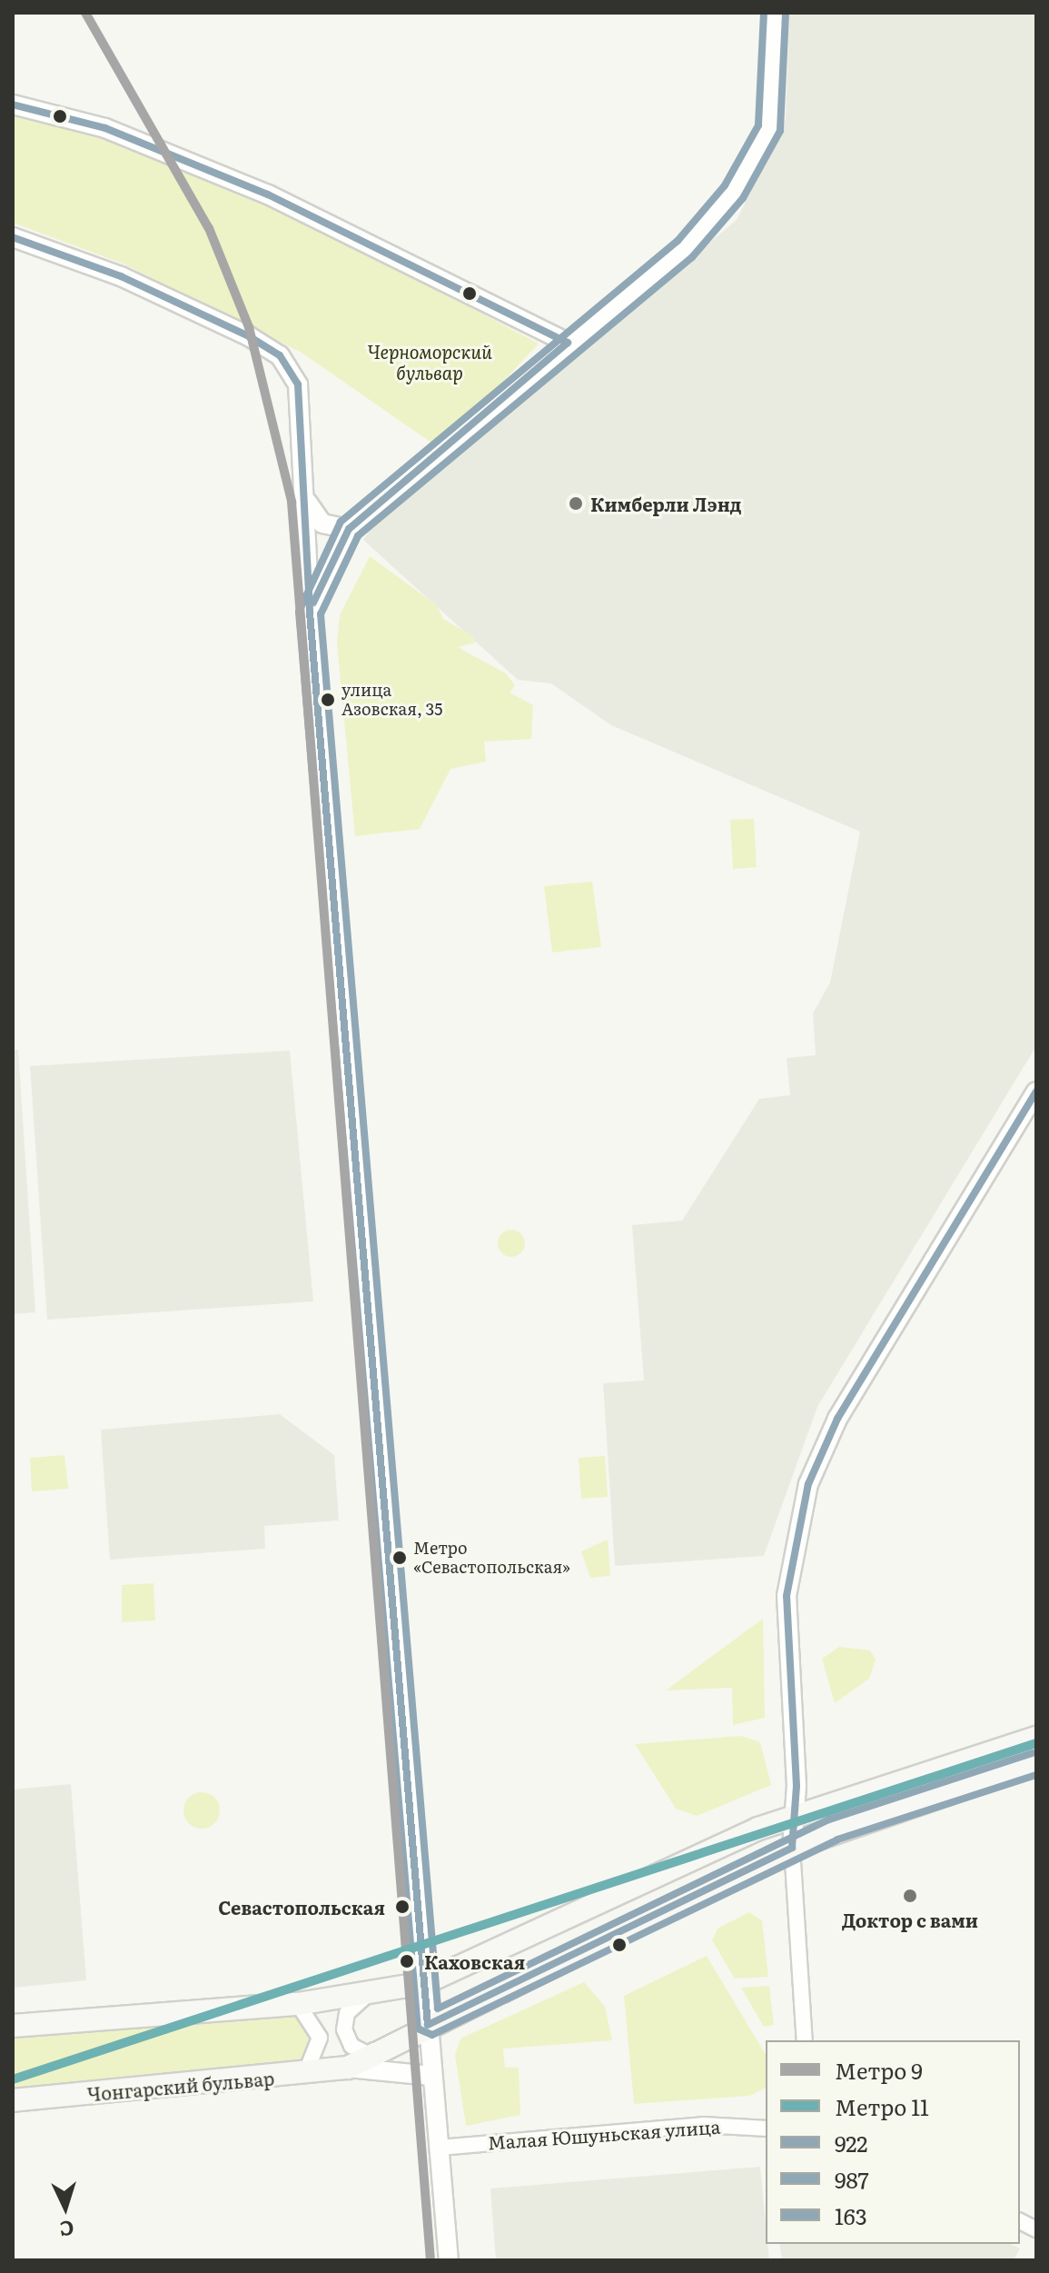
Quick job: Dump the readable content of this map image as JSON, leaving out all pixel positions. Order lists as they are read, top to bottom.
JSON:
{
  "streets": {
    "main road": ["Чонгарский бульвар"],
    "street": ["Малая Юшуньская улица"]
  },
  "parks": ["Черноморский бульвар"],
  "places": [
    "Кимберли Лэнд",
    "улица Азовская, 35",
    "Метро «Севастопольская»",
    "Доктор с вами",
    "Севастопольская",
    "Каховская"
  ],
  "lines": [
    "metro line 9",
    "transit line 987",
    "transit line 163",
    "transit line 922",
    "metro line 11"
  ],
  "legend": [
    "Метро 9",
    "Метро 11",
    "922",
    "987",
    "163"
  ],
  "north": "bottom"
}
